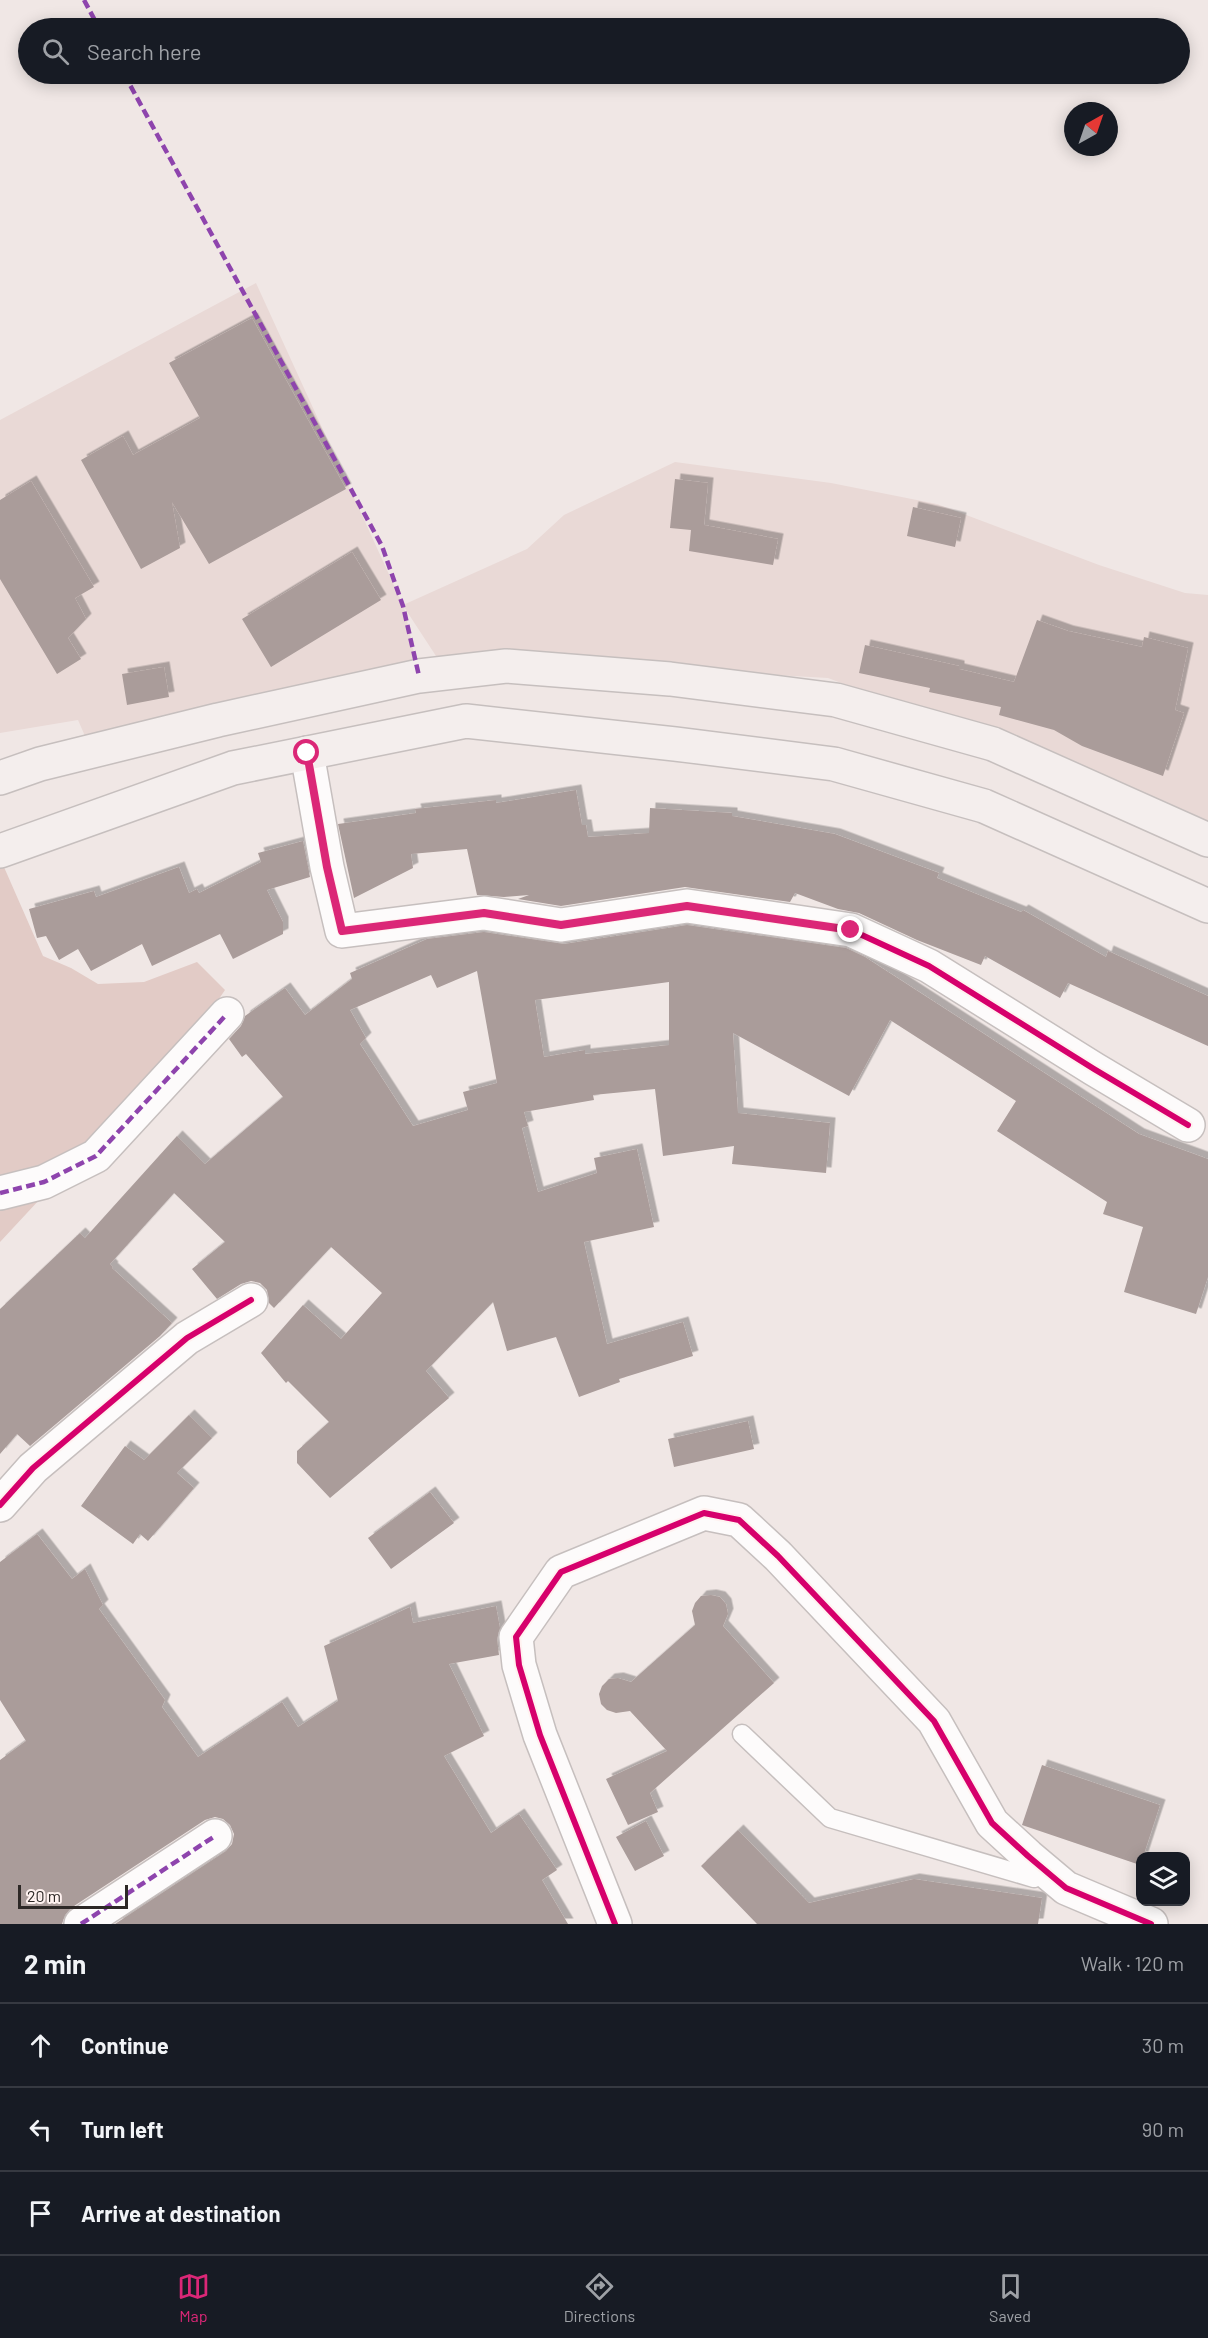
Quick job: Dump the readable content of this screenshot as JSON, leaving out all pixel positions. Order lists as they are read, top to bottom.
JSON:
{
  "scale_bar": "20 m",
  "north": "top right",
  "page": {
    "search": "Search here",
    "scale": "20 m",
    "heading": ["2 min", "Walk · 120 m"],
    "list": [
      ["Continue", "30 m"],
      ["Turn left", "90 m"],
      "Arrive at destination"
    ],
    "nav": ["Map", "Directions", "Saved"]
  }
}
